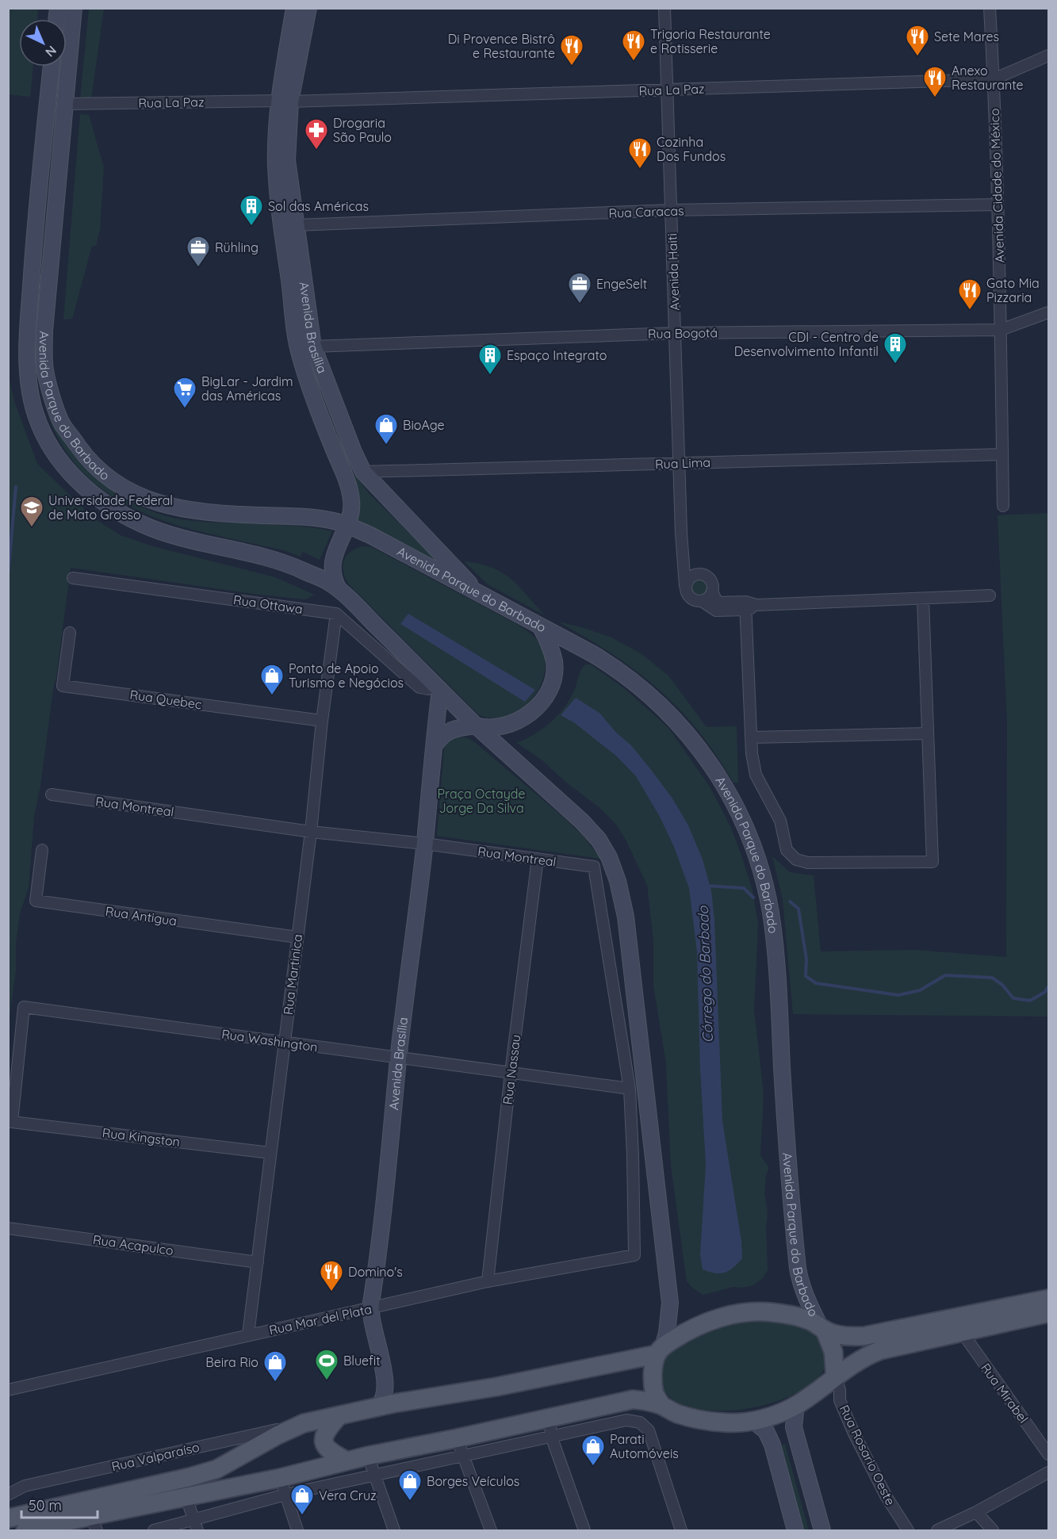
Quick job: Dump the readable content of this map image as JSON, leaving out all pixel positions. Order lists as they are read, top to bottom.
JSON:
{
  "streets": {
    "main road": ["Avenida Brasília", "Avenida Parque do Barbado"],
    "street": [
      "Rua La Paz",
      "Avenida Cidade do México",
      "Rua Caracas",
      "Avenida Haiti",
      "Rua Bogotá",
      "Rua Lima",
      "Rua Ottawa",
      "Rua Quebec",
      "Rua Montreal",
      "Rua Antigua",
      "Rua Martinica",
      "Rua Washington",
      "Rua Nassau",
      "Rua Kingston",
      "Rua Acapulco",
      "Rua Mar del Plata",
      "Rua Mirabel",
      "Rua Rosario Oeste",
      "Rua Valparaíso"
    ]
  },
  "crossings": [
    ["Rua La Paz", "Avenida Cidade do México"],
    ["Rua La Paz", "Avenida Haiti"],
    ["Rua La Paz", "Avenida Brasília"],
    ["Rua La Paz", "Avenida Parque do Barbado"],
    ["Avenida Cidade do México", "Rua Caracas"],
    ["Avenida Cidade do México", "Rua Bogotá"],
    ["Avenida Cidade do México", "Rua Lima"],
    ["Rua Caracas", "Avenida Haiti"],
    ["Rua Caracas", "Avenida Brasília"],
    ["Avenida Haiti", "Rua Bogotá"],
    ["Avenida Haiti", "Rua Lima"],
    ["Avenida Brasília", "Rua Bogotá"],
    ["Avenida Brasília", "Avenida Parque do Barbado"],
    ["Avenida Brasília", "Rua Lima"],
    ["Avenida Brasília", "Rua Montreal"],
    ["Avenida Brasília", "Rua Washington"],
    ["Avenida Brasília", "Rua Mar del Plata"],
    ["Avenida Parque do Barbado", "Rua Rosario Oeste"],
    ["Rua Ottawa", "Rua Martinica"],
    ["Rua Quebec", "Rua Martinica"],
    ["Rua Montreal", "Rua Martinica"],
    ["Rua Montreal", "Rua Washington"],
    ["Rua Montreal", "Rua Nassau"],
    ["Rua Montreal", "Rua Mar del Plata"],
    ["Rua Antigua", "Rua Martinica"],
    ["Rua Martinica", "Rua Washington"],
    ["Rua Martinica", "Rua Kingston"],
    ["Rua Martinica", "Rua Acapulco"],
    ["Rua Martinica", "Rua Mar del Plata"],
    ["Rua Washington", "Rua Nassau"],
    ["Rua Washington", "Rua Kingston"],
    ["Rua Nassau", "Rua Mar del Plata"]
  ],
  "water": ["Córrego do Barbado"],
  "parks": ["Praça Octayde Jorge Da Silva"],
  "places": {
    "restaurant": [
      "Sete Mares",
      "Trigoria Restaurante e Rotisserie",
      "Di Provence Bistrô e Restaurante",
      "Anexo Restaurante",
      "Cozinha Dos Fundos",
      "Gato Mia Pizzaria",
      "Domino's"
    ],
    "pharmacy": ["Drogaria São Paulo"],
    "building": ["Sol das Américas", "CDI - Centro de Desenvolvimento Infantil", "Espaço Integrato"],
    "office": ["Rühling", "EngeSelt"],
    "supermarket": ["BigLar - Jardim das Américas"],
    "shop": [
      "BioAge",
      "Ponto de Apoio Turismo e Negócios",
      "Beira Rio",
      "Parati Automóveis",
      "Borges Veículos",
      "Vera Cruz"
    ],
    "school or university": ["Universidade Federal de Mato Grosso"],
    "sports": ["Bluefit"]
  },
  "scale_bar": "50 m",
  "north": "bottom right"
}
